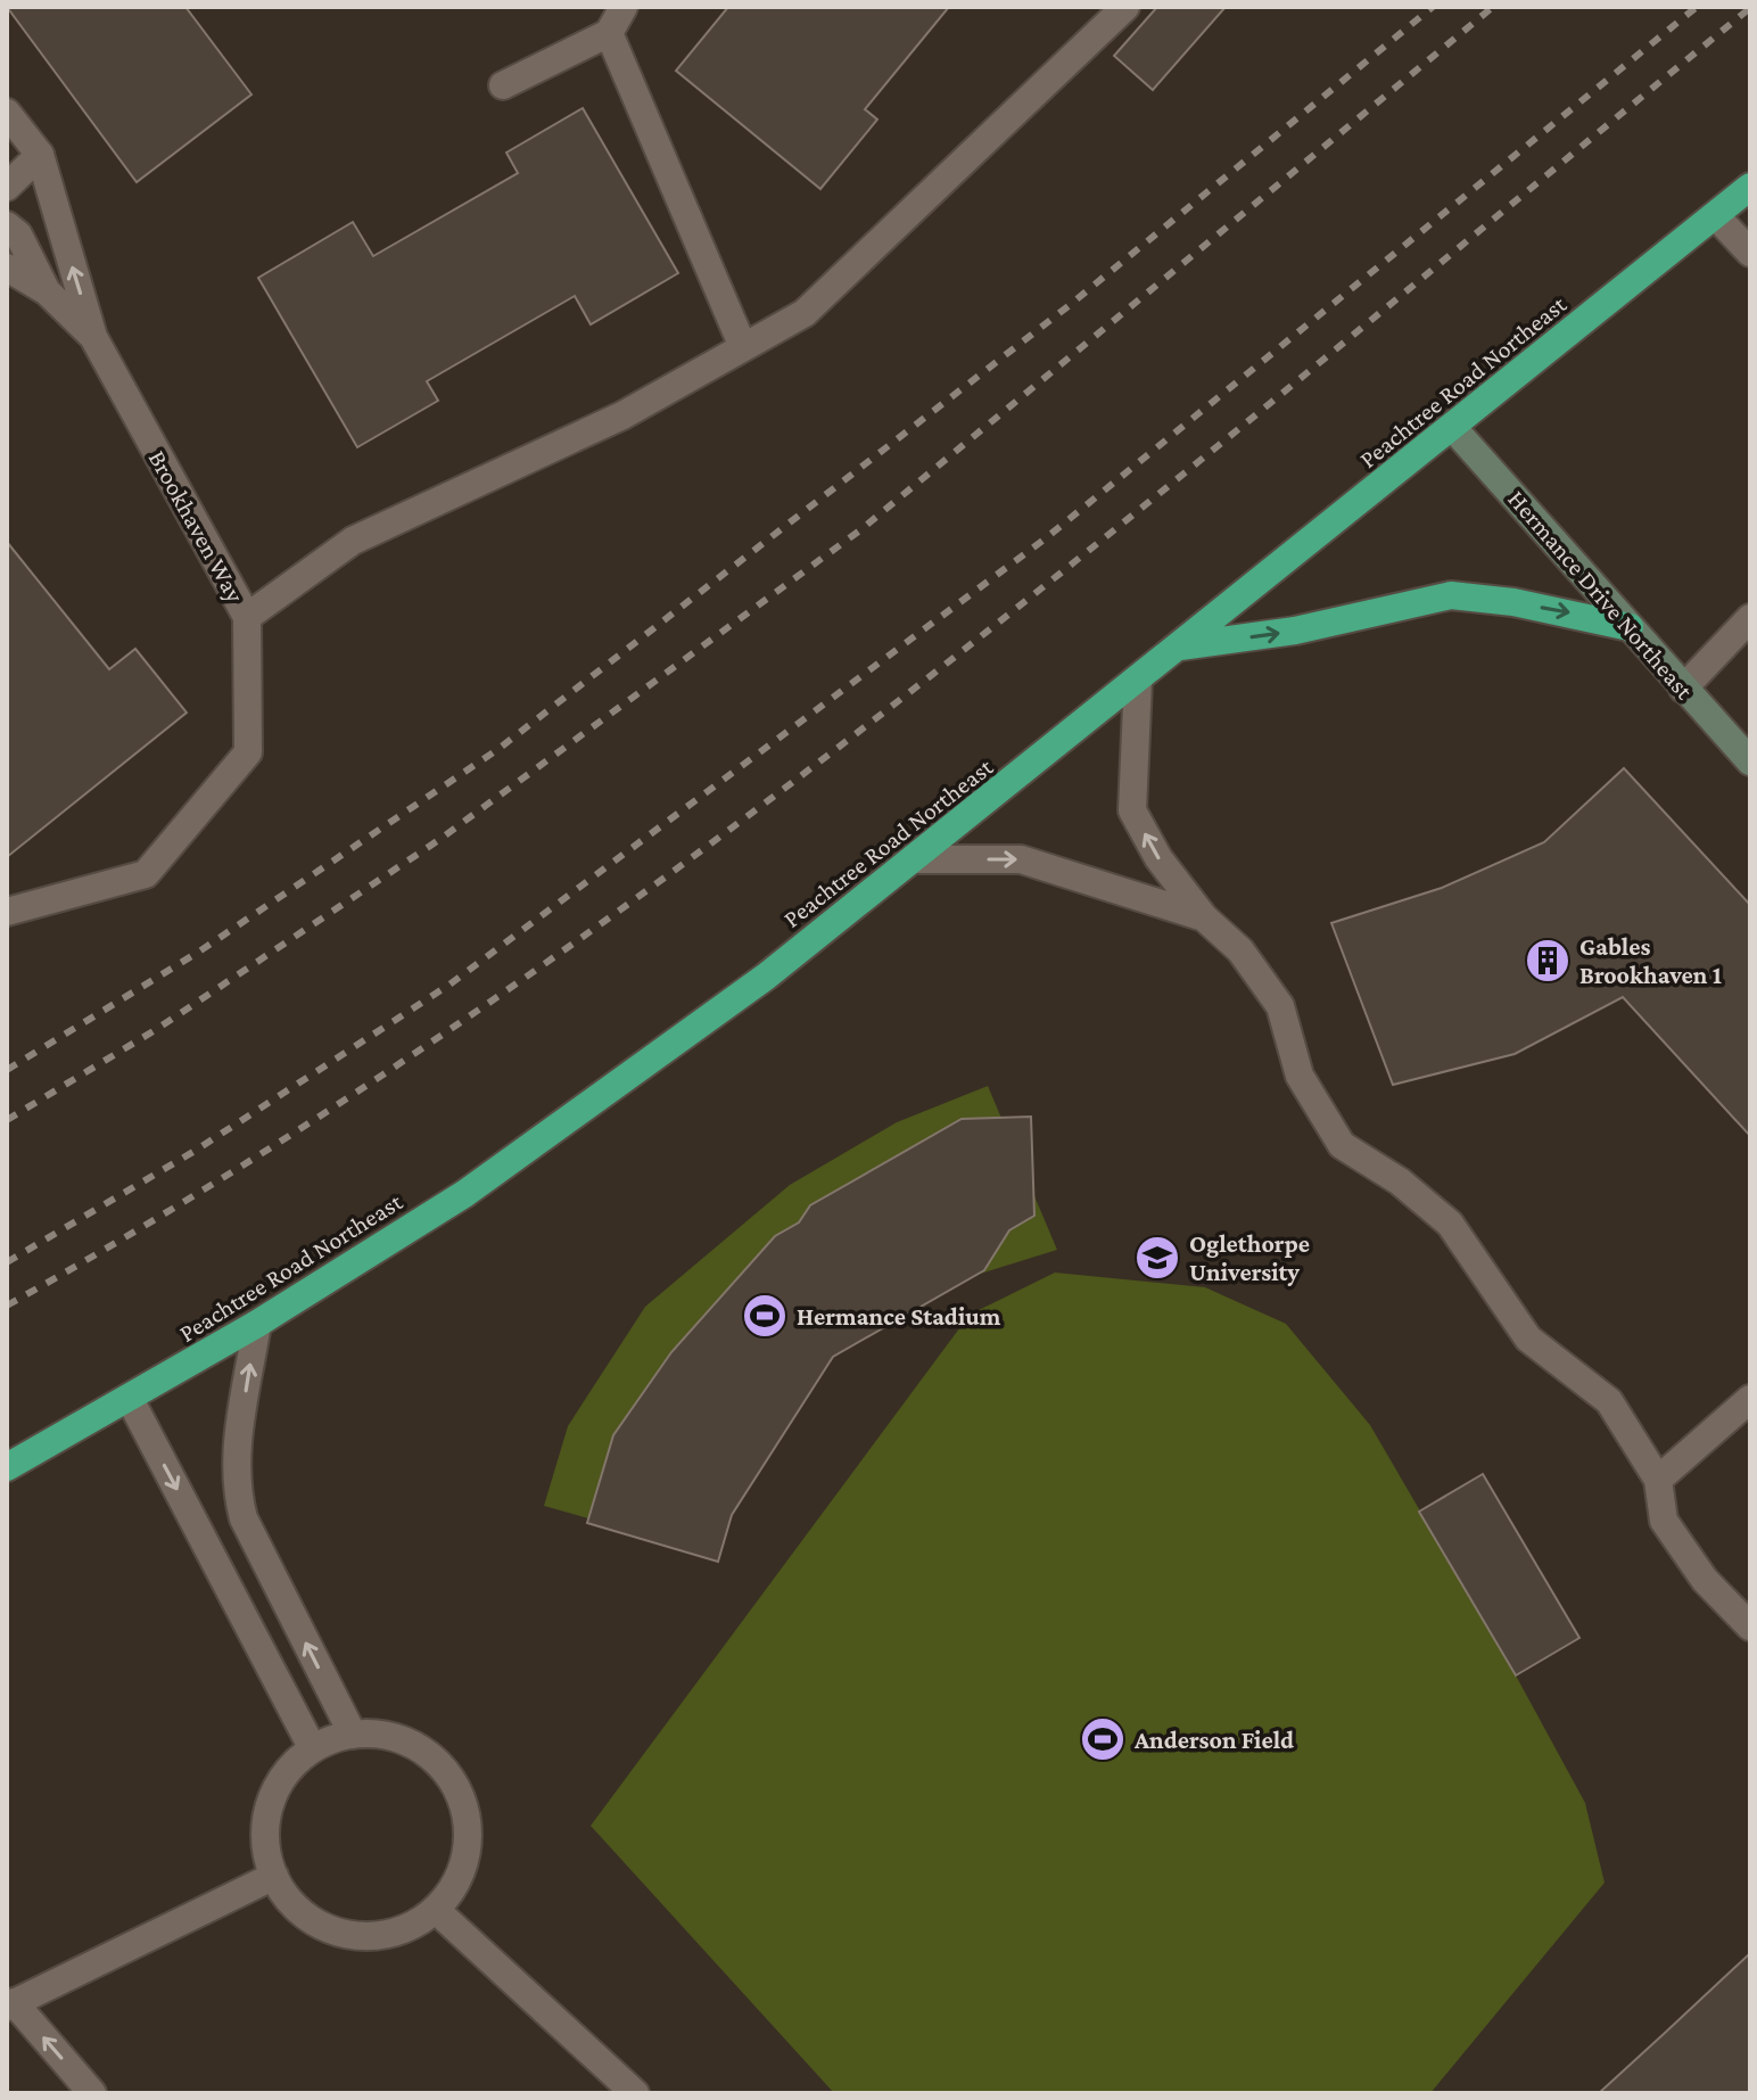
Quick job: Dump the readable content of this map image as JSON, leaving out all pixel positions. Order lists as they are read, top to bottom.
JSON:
{
  "streets": {
    "highway": ["Peachtree Road Northeast"],
    "street": ["Brookhaven Way", "Hermance Drive Northeast"]
  },
  "crossings": [
    ["Peachtree Road Northeast", "Hermance Drive Northeast"]
  ],
  "places": {
    "building": ["Gables Brookhaven 1"],
    "school or university": ["Oglethorpe University"],
    "sports": ["Hermance Stadium", "Anderson Field"]
  }
}
